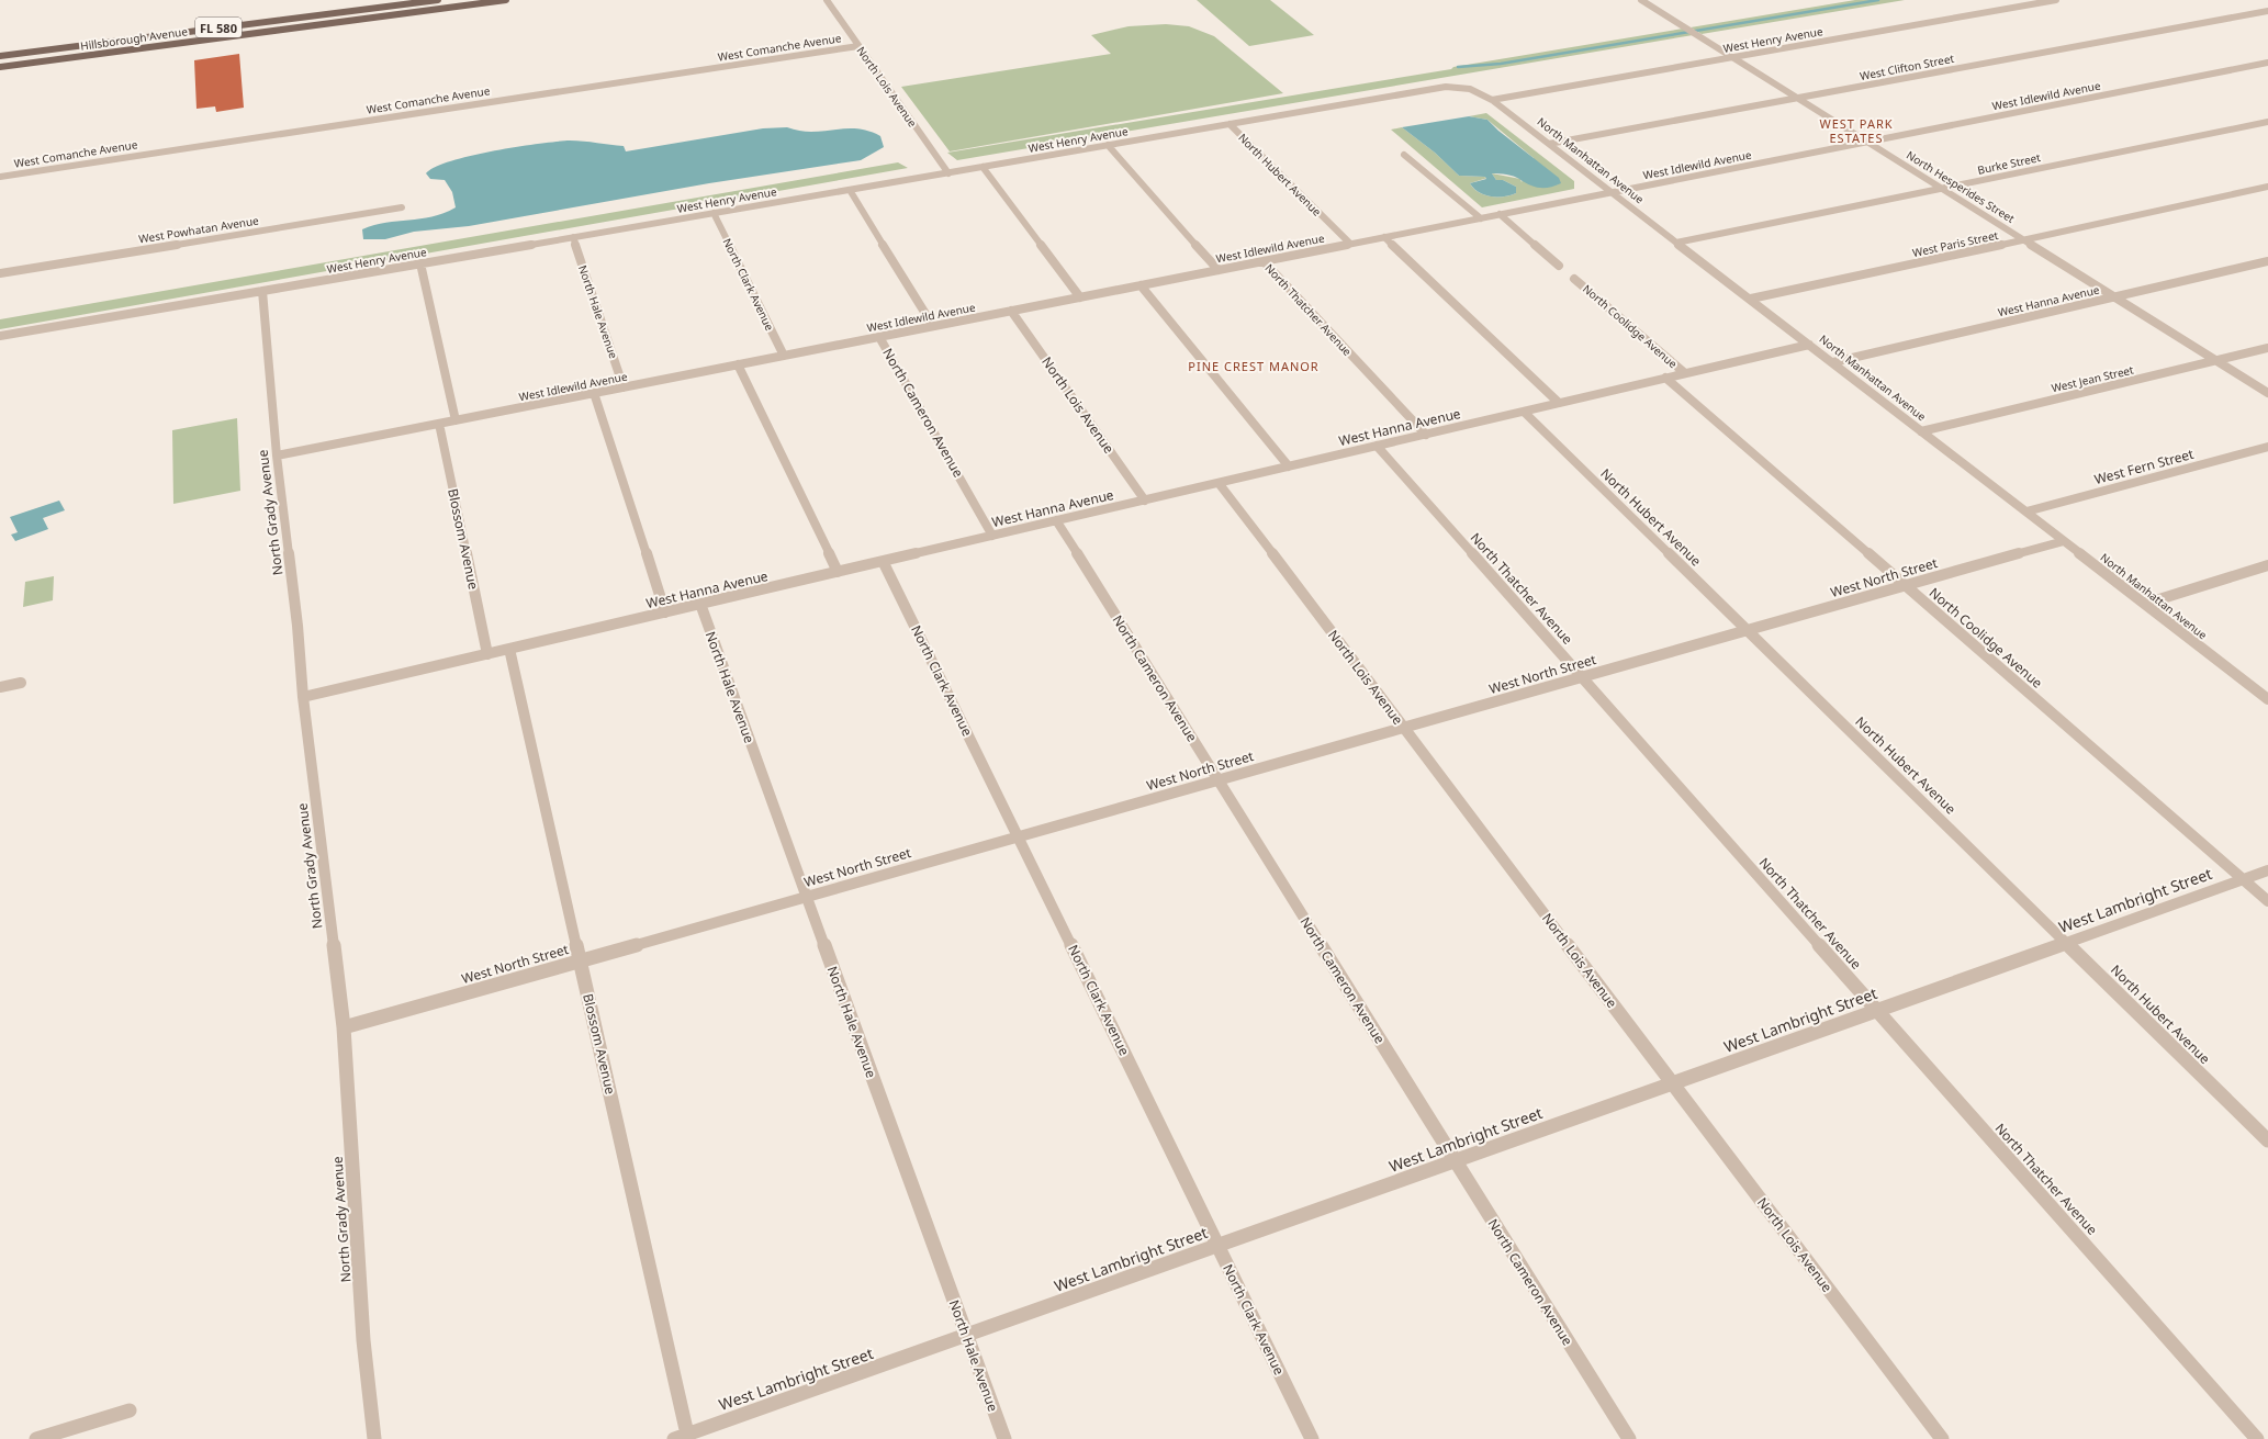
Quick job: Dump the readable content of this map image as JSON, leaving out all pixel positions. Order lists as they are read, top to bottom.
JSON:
{
  "streets": {
    "main road": ["FL 580", "Hillsborough Avenue"],
    "street": [
      "West Henry Avenue",
      "West Comanche Avenue",
      "West Clifton Street",
      "North Lois Avenue",
      "West Idlewild Avenue",
      "North Manhattan Avenue",
      "Burke Street",
      "North Hubert Avenue",
      "North Hesperides Street",
      "West Powhatan Avenue",
      "West Paris Street",
      "North Clark Avenue",
      "West Hanna Avenue",
      "North Thatcher Avenue",
      "North Hale Avenue",
      "North Coolidge Avenue",
      "West Jean Street",
      "North Cameron Avenue",
      "West Fern Street",
      "North Grady Avenue",
      "Blossom Avenue",
      "West North Street",
      "West Lambright Street"
    ]
  },
  "crossings": [
    ["West Henry Avenue", "North Lois Avenue"],
    ["West Henry Avenue", "North Manhattan Avenue"],
    ["West Henry Avenue", "North Hubert Avenue"],
    ["West Henry Avenue", "North Hesperides Street"],
    ["West Henry Avenue", "North Clark Avenue"],
    ["West Henry Avenue", "North Hale Avenue"],
    ["West Henry Avenue", "North Grady Avenue"],
    ["West Comanche Avenue", "North Lois Avenue"],
    ["West Clifton Street", "North Manhattan Avenue"],
    ["West Clifton Street", "North Hesperides Street"],
    ["North Lois Avenue", "West Idlewild Avenue"],
    ["North Lois Avenue", "West Hanna Avenue"],
    ["North Lois Avenue", "West North Street"],
    ["North Lois Avenue", "West Lambright Street"],
    ["West Idlewild Avenue", "North Manhattan Avenue"],
    ["West Idlewild Avenue", "North Hubert Avenue"],
    ["West Idlewild Avenue", "North Hesperides Street"],
    ["West Idlewild Avenue", "North Clark Avenue"],
    ["West Idlewild Avenue", "North Thatcher Avenue"],
    ["West Idlewild Avenue", "North Hale Avenue"],
    ["West Idlewild Avenue", "North Cameron Avenue"],
    ["West Idlewild Avenue", "North Grady Avenue"],
    ["West Idlewild Avenue", "Blossom Avenue"],
    ["North Manhattan Avenue", "Burke Street"],
    ["North Manhattan Avenue", "West Paris Street"],
    ["North Manhattan Avenue", "West Hanna Avenue"],
    ["North Manhattan Avenue", "West Jean Street"],
    ["North Manhattan Avenue", "West Fern Street"],
    ["North Manhattan Avenue", "West North Street"],
    ["Burke Street", "North Hesperides Street"],
    ["North Hubert Avenue", "West Hanna Avenue"],
    ["North Hubert Avenue", "West North Street"],
    ["North Hubert Avenue", "West Lambright Street"],
    ["North Hesperides Street", "West Paris Street"],
    ["North Hesperides Street", "West Hanna Avenue"],
    ["North Hesperides Street", "West Jean Street"],
    ["North Clark Avenue", "West Hanna Avenue"],
    ["North Clark Avenue", "West North Street"],
    ["North Clark Avenue", "West Lambright Street"],
    ["West Hanna Avenue", "North Thatcher Avenue"],
    ["West Hanna Avenue", "North Hale Avenue"],
    ["West Hanna Avenue", "North Coolidge Avenue"],
    ["West Hanna Avenue", "North Cameron Avenue"],
    ["West Hanna Avenue", "North Grady Avenue"],
    ["West Hanna Avenue", "Blossom Avenue"],
    ["North Thatcher Avenue", "West North Street"],
    ["North Thatcher Avenue", "West Lambright Street"],
    ["North Hale Avenue", "West North Street"],
    ["North Hale Avenue", "West Lambright Street"],
    ["North Coolidge Avenue", "West North Street"],
    ["North Coolidge Avenue", "West Lambright Street"],
    ["North Cameron Avenue", "West North Street"],
    ["North Cameron Avenue", "West Lambright Street"],
    ["North Grady Avenue", "West North Street"],
    ["Blossom Avenue", "West North Street"],
    ["Blossom Avenue", "West Lambright Street"]
  ],
  "districts": ["WEST PARK ESTATES", "PINE CREST MANOR"]
}
